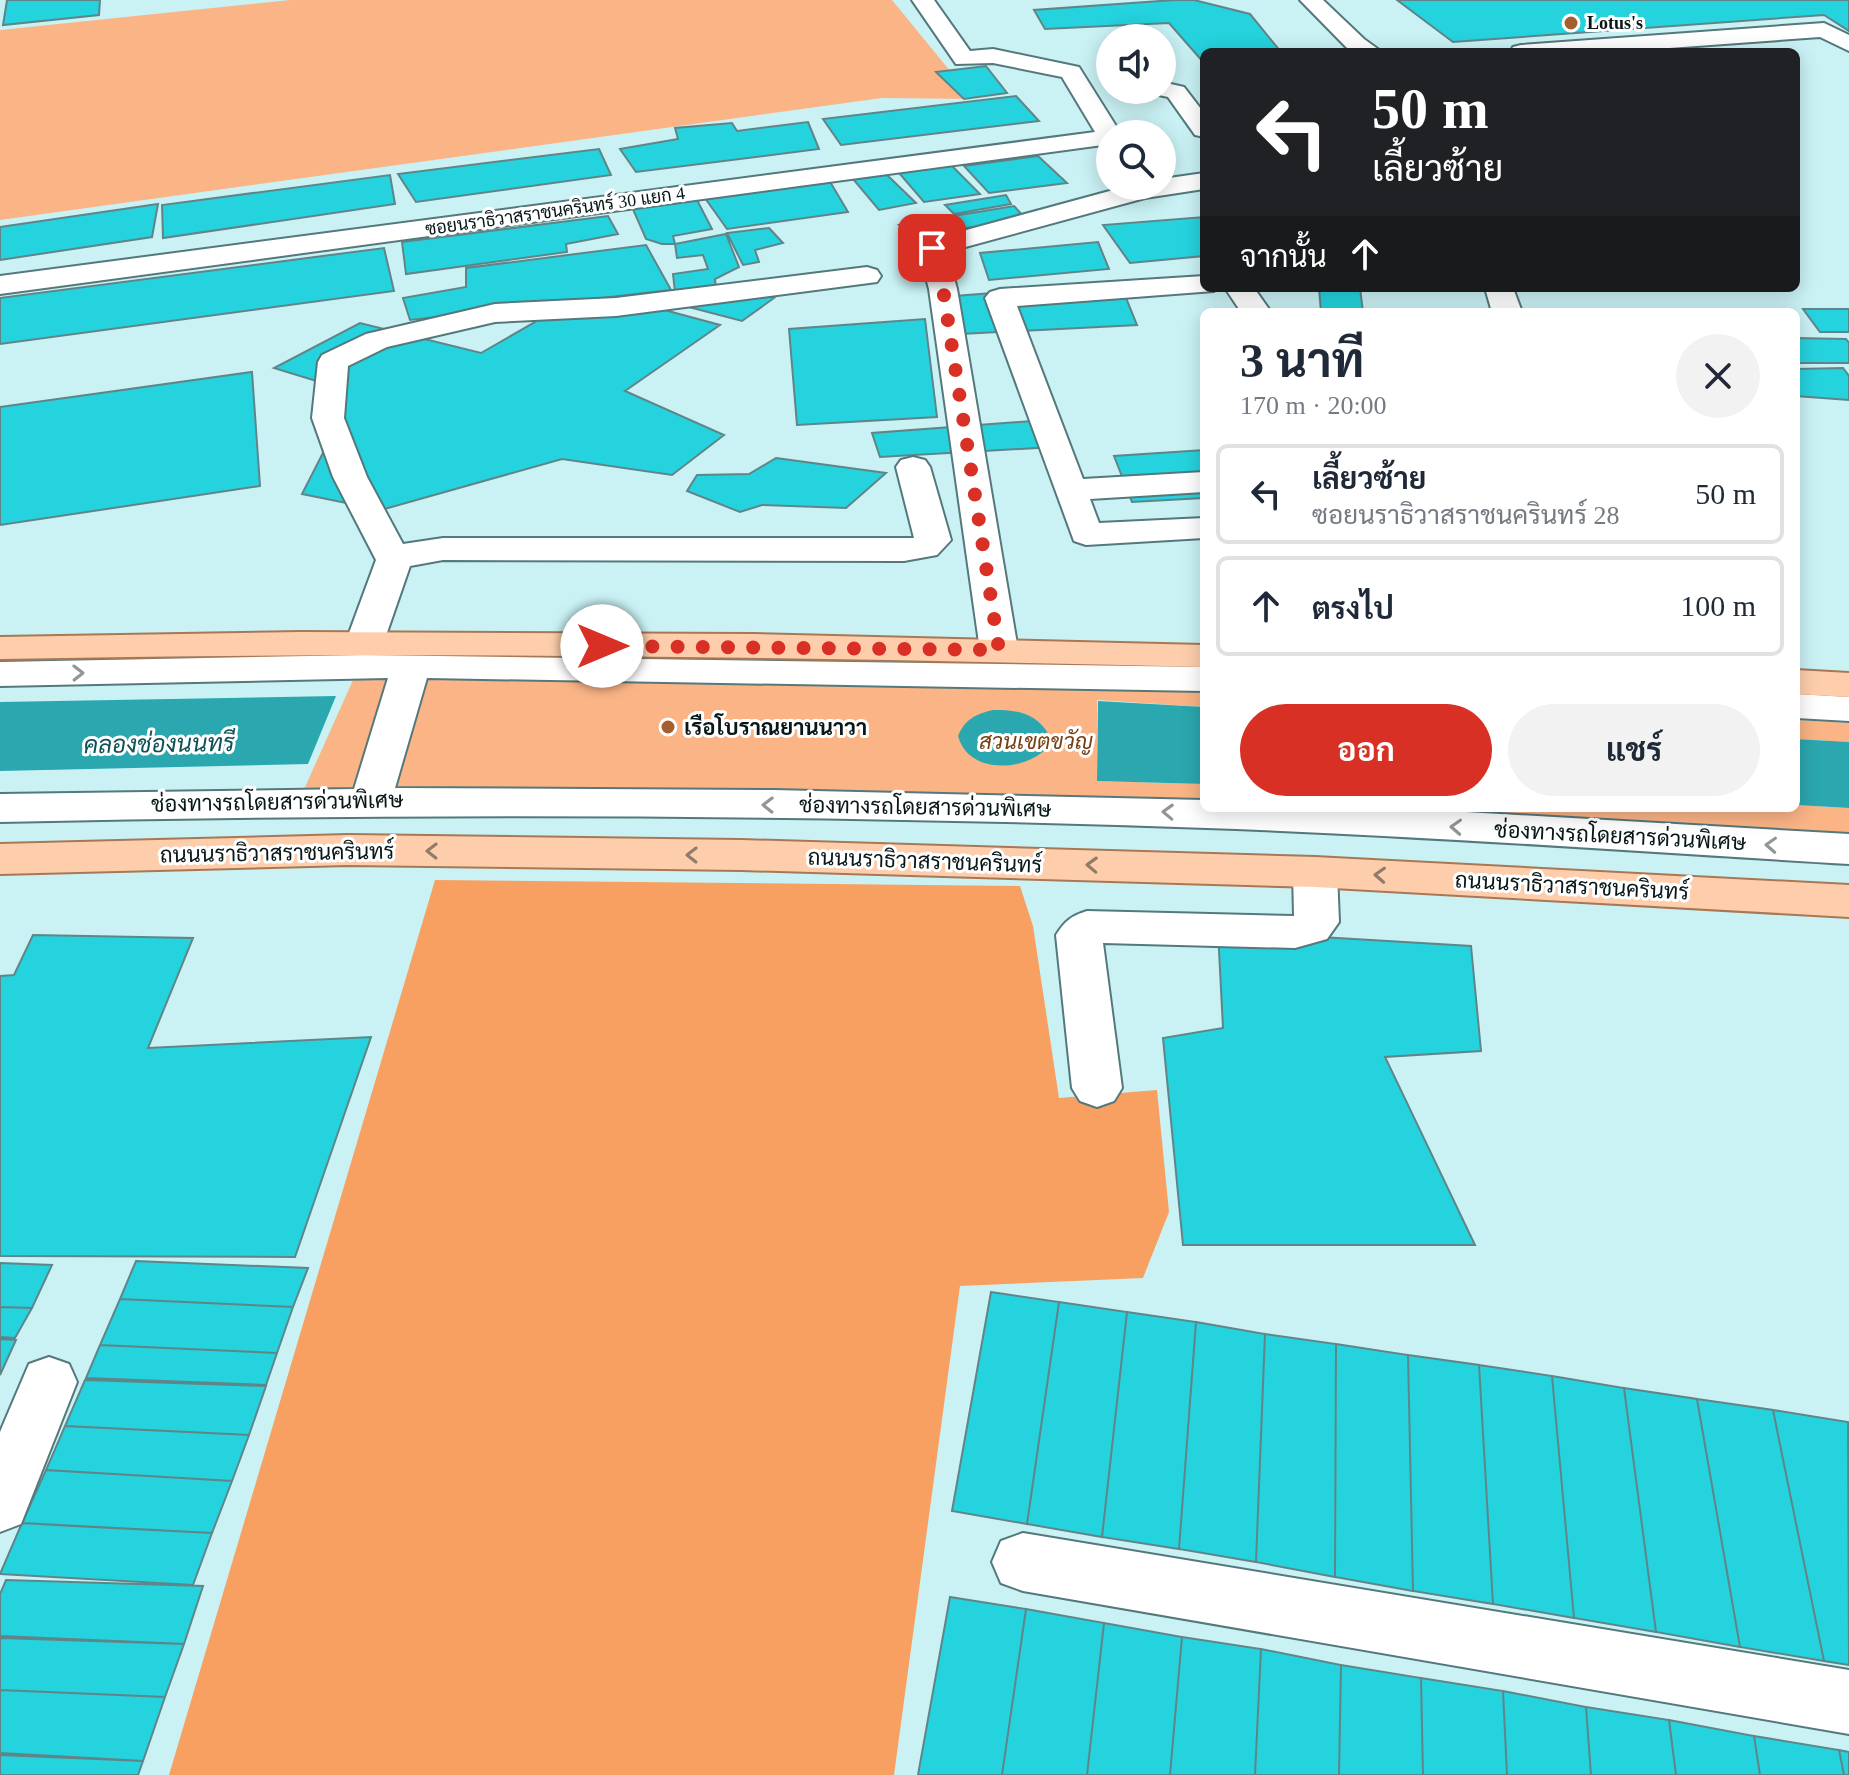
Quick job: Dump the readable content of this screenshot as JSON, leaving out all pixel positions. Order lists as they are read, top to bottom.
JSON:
{
  "streets": {
    "main road": ["ถนนนราธิวาสราชนครินทร์"],
    "street": ["ซอยนราธิวาสราชนครินทร์ 30 แยก 4", "ช่องทางรถโดยสารด่วนพิเศษ"]
  },
  "water": ["คลองช่องนนทรี"],
  "parks": ["สวนเขตขวัญ"],
  "places": ["Lotus's", "เรือโบราณยานนาวา"],
  "page": {
    "turn": ["50 m", "เลี้ยวซ้าย"],
    "then": "จากนั้น",
    "heading": ["3 นาที", "170 m · 20:00"],
    "list": [
      {
        "name": "เลี้ยวซ้าย",
        "note": "ซอยนราธิวาสราชนครินทร์ 28",
        "value": "50 m"
      },
      {
        "name": "ตรงไป",
        "value": "100 m"
      }
    ],
    "buttons": ["ออก", "แชร์"]
  }
}
